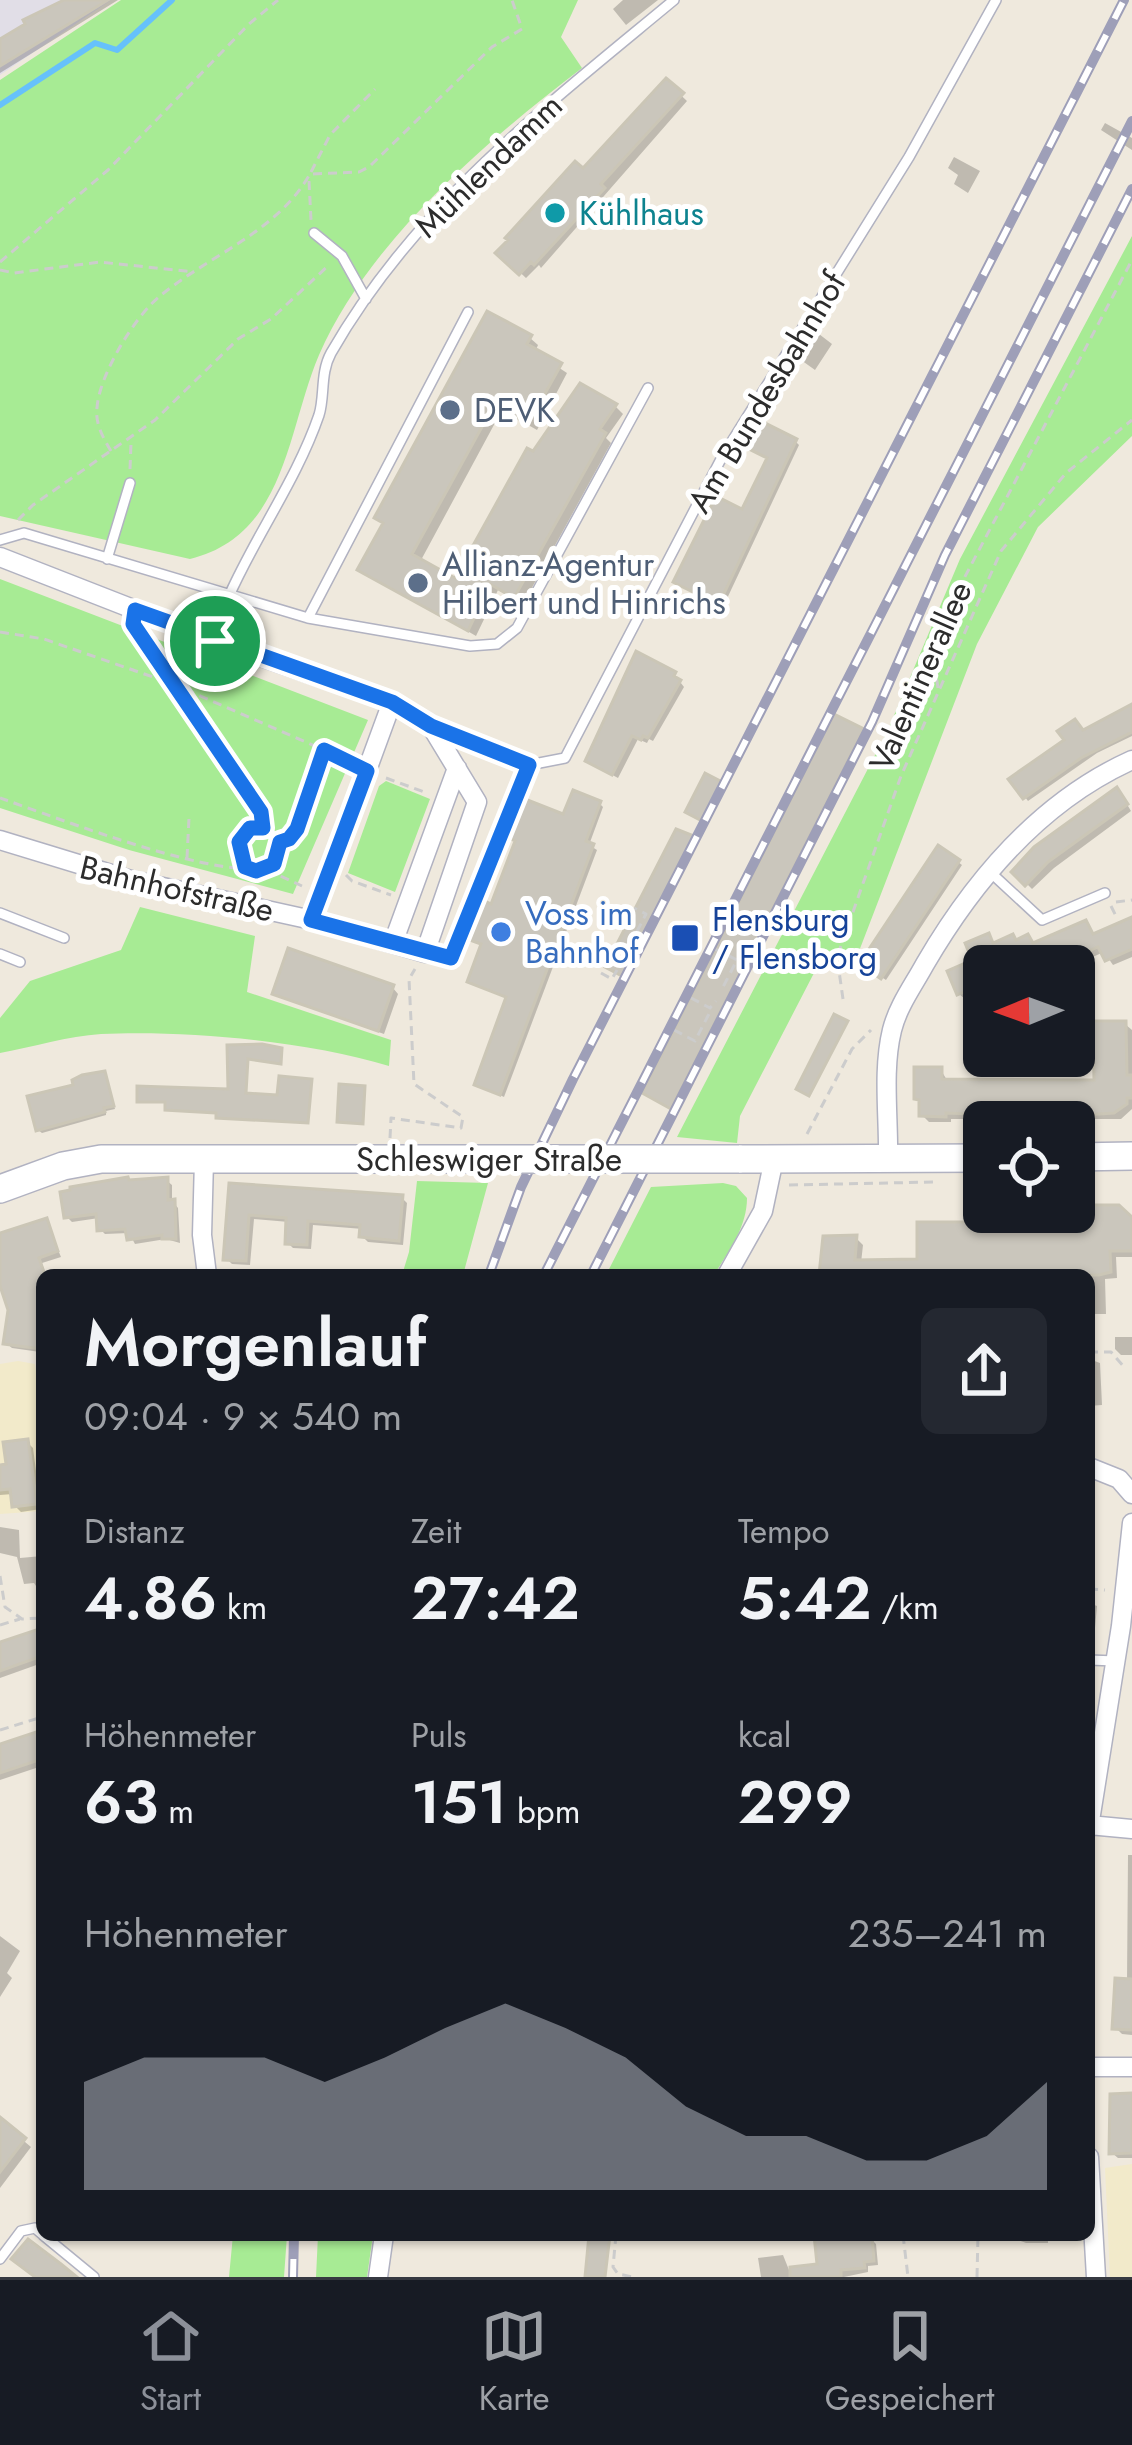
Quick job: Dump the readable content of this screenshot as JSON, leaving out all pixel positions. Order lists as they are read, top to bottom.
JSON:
{
  "streets": {
    "main road": ["Schleswiger Straße"],
    "street": ["Bahnhofstraße"],
    "lane": ["Mühlendamm", "Am Bundesbahnhof"],
    "path": ["Valentinerallee"]
  },
  "places": {
    "other": [
      "Kühlhaus",
      "DEVK",
      "Allianz-Agentur Hilbert und Hinrichs",
      "Voss im Bahnhof"
    ],
    "transit": ["Flensburg / Flensborg"]
  },
  "north": "left",
  "page": {
    "heading": ["Morgenlauf", "09:04 · 9 × 540 m"],
    "stats": [
      ["Distanz", "4.86 km"],
      ["Zeit", "27:42"],
      ["Tempo", "5:42 /km"],
      ["Höhenmeter", "63 m"],
      ["Puls", "151 bpm"],
      ["kcal", "299"]
    ],
    "chart": ["Höhenmeter", "235–241 m"],
    "tabs": ["Start", "Karte", "Gespeichert"]
  }
}
